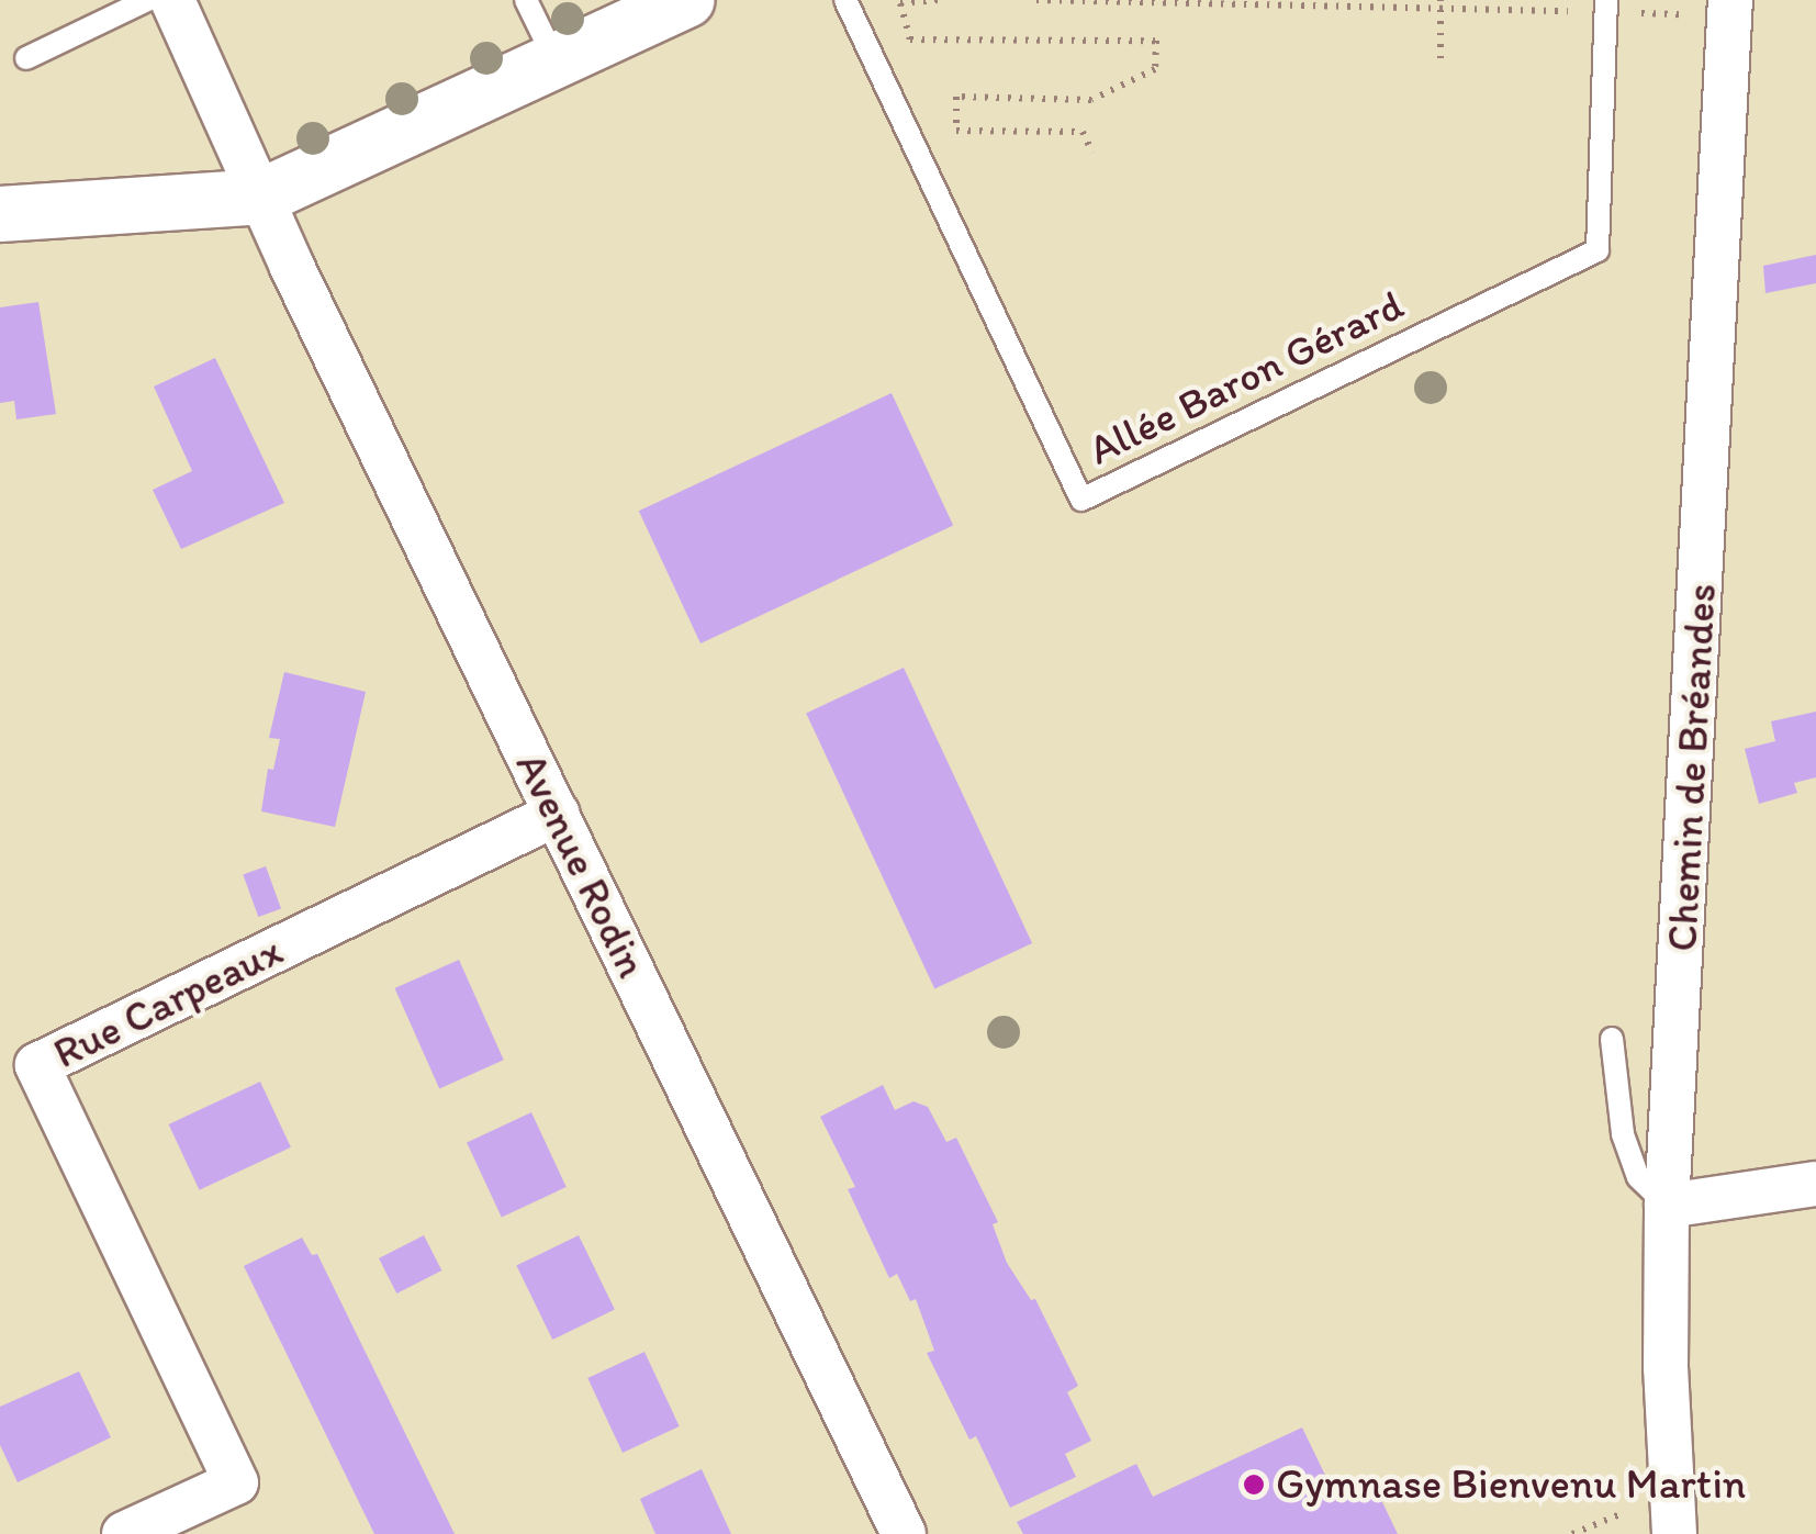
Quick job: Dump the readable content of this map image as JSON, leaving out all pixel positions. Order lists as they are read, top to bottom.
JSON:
{
  "streets": {
    "street": ["Chemin de Bréandes", "Avenue Rodin", "Rue Carpeaux"],
    "lane": ["Allée Baron Gérard"]
  },
  "crossings": [
    ["Avenue Rodin", "Rue Carpeaux"]
  ],
  "places": ["Gymnase Bienvenu Martin"]
}
